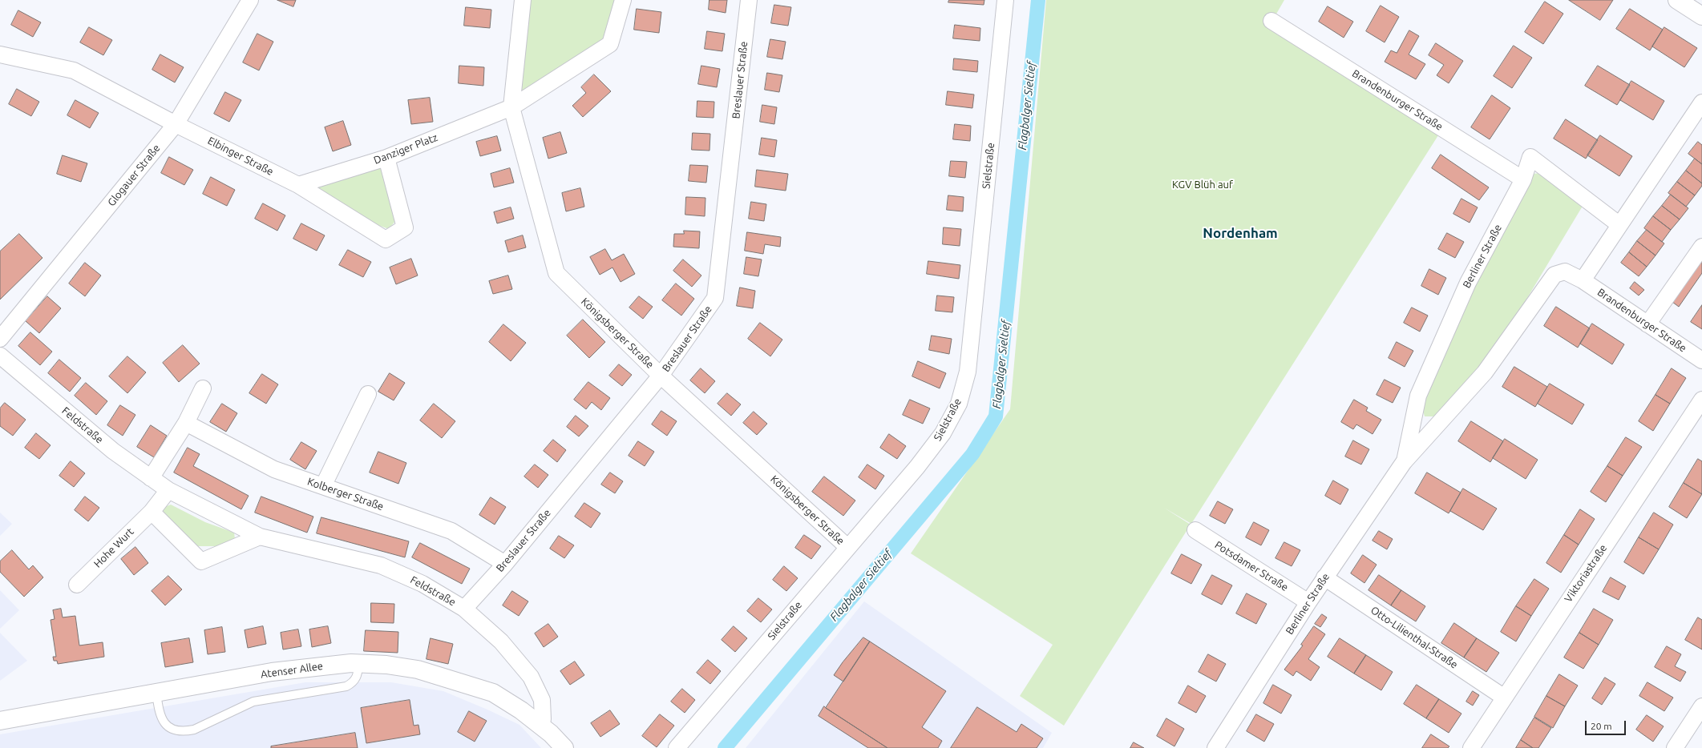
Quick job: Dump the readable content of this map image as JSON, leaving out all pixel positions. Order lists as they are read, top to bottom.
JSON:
{
  "streets": {
    "street": [
      "Breslauer Straße",
      "Brandenburger Straße",
      "Danziger Platz",
      "Elbinger Straße",
      "Sielstraße",
      "Glogauer Straße",
      "Berliner Straße",
      "Königsberger Straße",
      "Feldstraße",
      "Kolberger Straße",
      "Hohe Wurt",
      "Potsdamer Straße",
      "Viktoriastraße",
      "Otto-Lilienthal-Straße",
      "Atenser Allee"
    ]
  },
  "crossings": [
    ["Breslauer Straße", "Königsberger Straße"],
    ["Breslauer Straße", "Feldstraße"],
    ["Breslauer Straße", "Kolberger Straße"],
    ["Brandenburger Straße", "Berliner Straße"],
    ["Danziger Platz", "Elbinger Straße"],
    ["Danziger Platz", "Königsberger Straße"],
    ["Elbinger Straße", "Glogauer Straße"],
    ["Sielstraße", "Königsberger Straße"],
    ["Berliner Straße", "Potsdamer Straße"],
    ["Berliner Straße", "Otto-Lilienthal-Straße"],
    ["Feldstraße", "Atenser Allee"],
    ["Viktoriastraße", "Otto-Lilienthal-Straße"]
  ],
  "districts": ["Nordenham"],
  "water": ["Flagbalger Sieltief"],
  "parks": ["KGV Blüh auf"],
  "scale_bar": "20 m"
}
